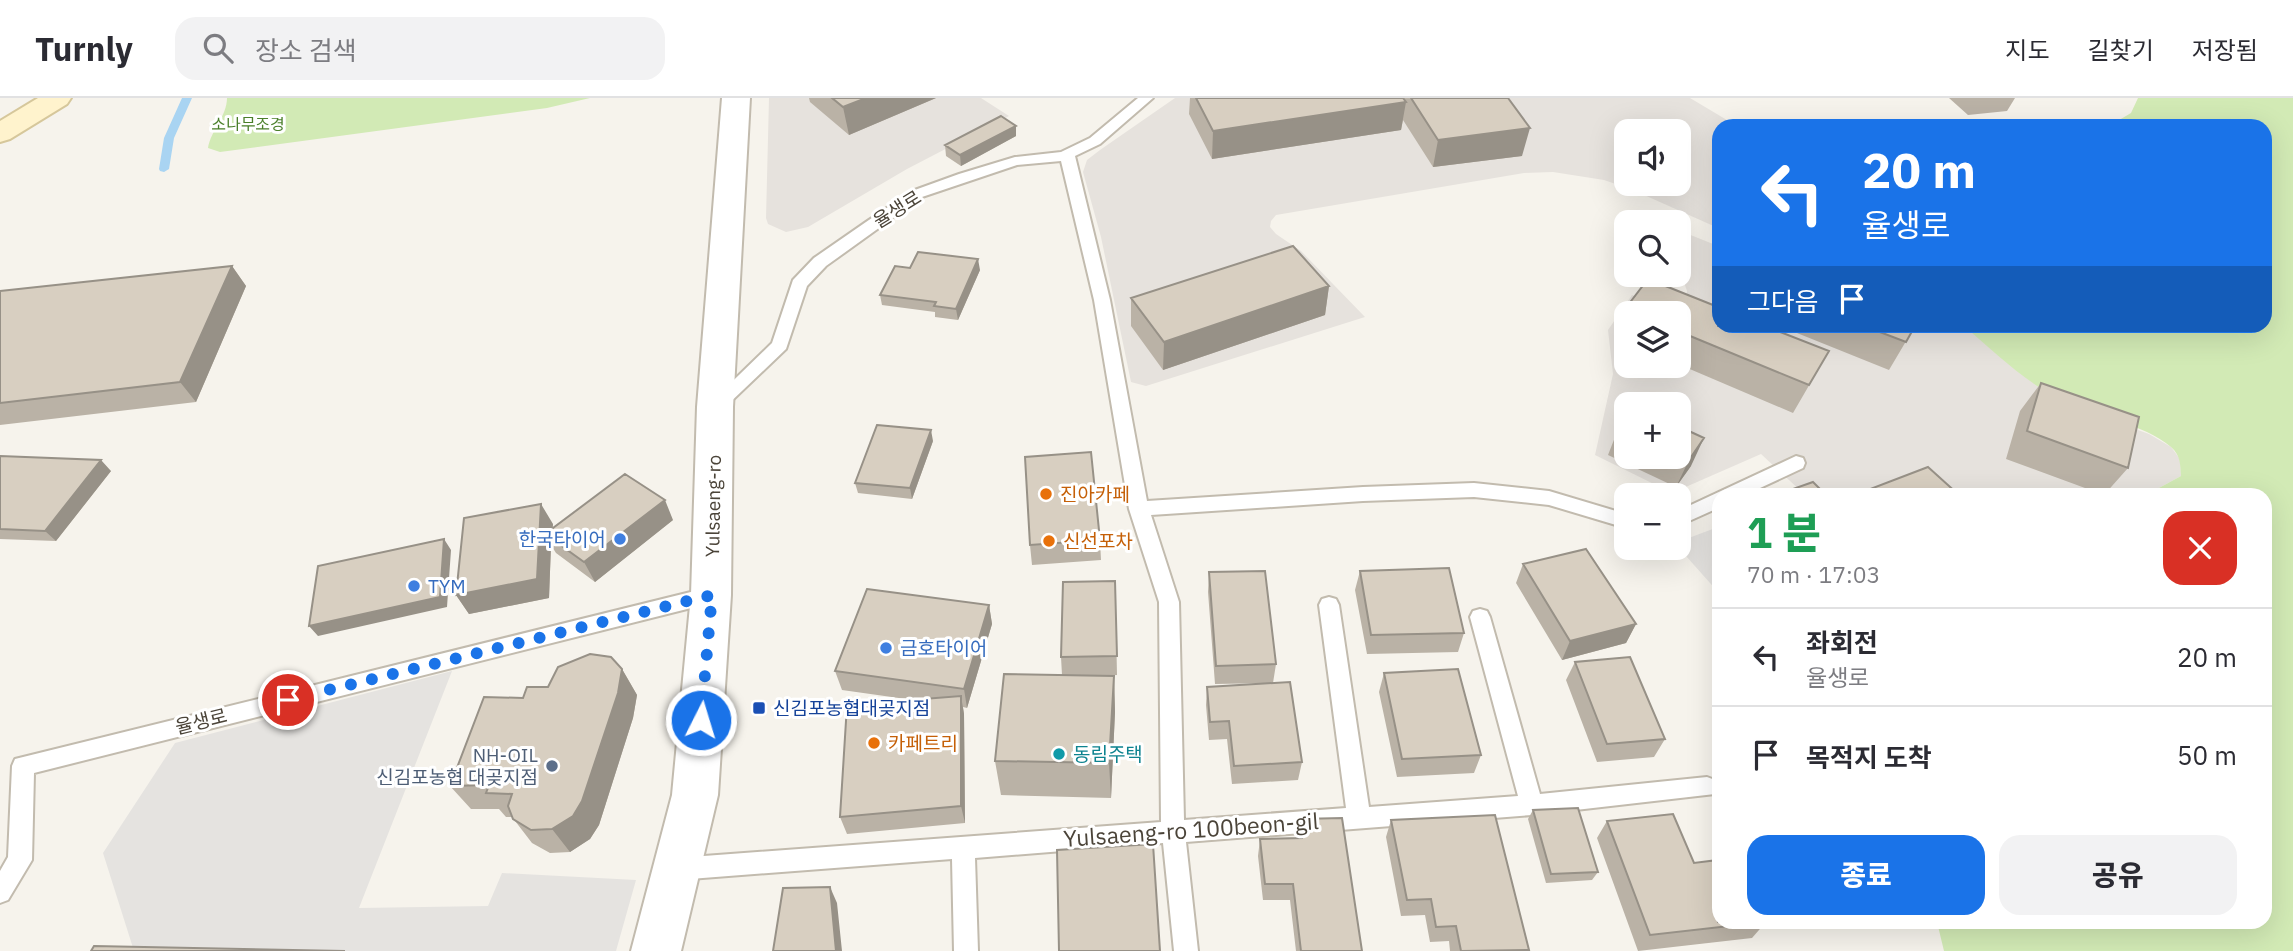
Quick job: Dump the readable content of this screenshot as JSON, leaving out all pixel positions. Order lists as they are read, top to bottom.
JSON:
{
  "streets": {
    "street": ["Yulsaeng-ro"],
    "lane": ["율생로", "Yulsaeng-ro 100beon-gil"]
  },
  "crossings": [
    ["율생로", "Yulsaeng-ro"],
    ["Yulsaeng-ro", "Yulsaeng-ro 100beon-gil"]
  ],
  "parks": ["소나무조경"],
  "places": {
    "other": [
      "진아카페",
      "한국타이어",
      "신선포차",
      "TYM",
      "금호타이어",
      "카페트리",
      "동림주택",
      "NH-OIL 신김포농협 대곶지점"
    ],
    "transit": ["신김포농협대곶지점"]
  },
  "page": {
    "header": "Turnly",
    "search": "장소 검색",
    "nav": ["지도", "길찾기", "저장됨"],
    "map_buttons": ["+", "−"],
    "turn": ["20 m", "율생로"],
    "then": "그다음",
    "heading": ["1 분", "70 m · 17:03"],
    "list": [
      {
        "name": "좌회전",
        "note": "율생로",
        "value": "20 m"
      },
      {
        "name": "목적지 도착",
        "value": "50 m"
      }
    ],
    "buttons": ["종료", "공유"]
  }
}
